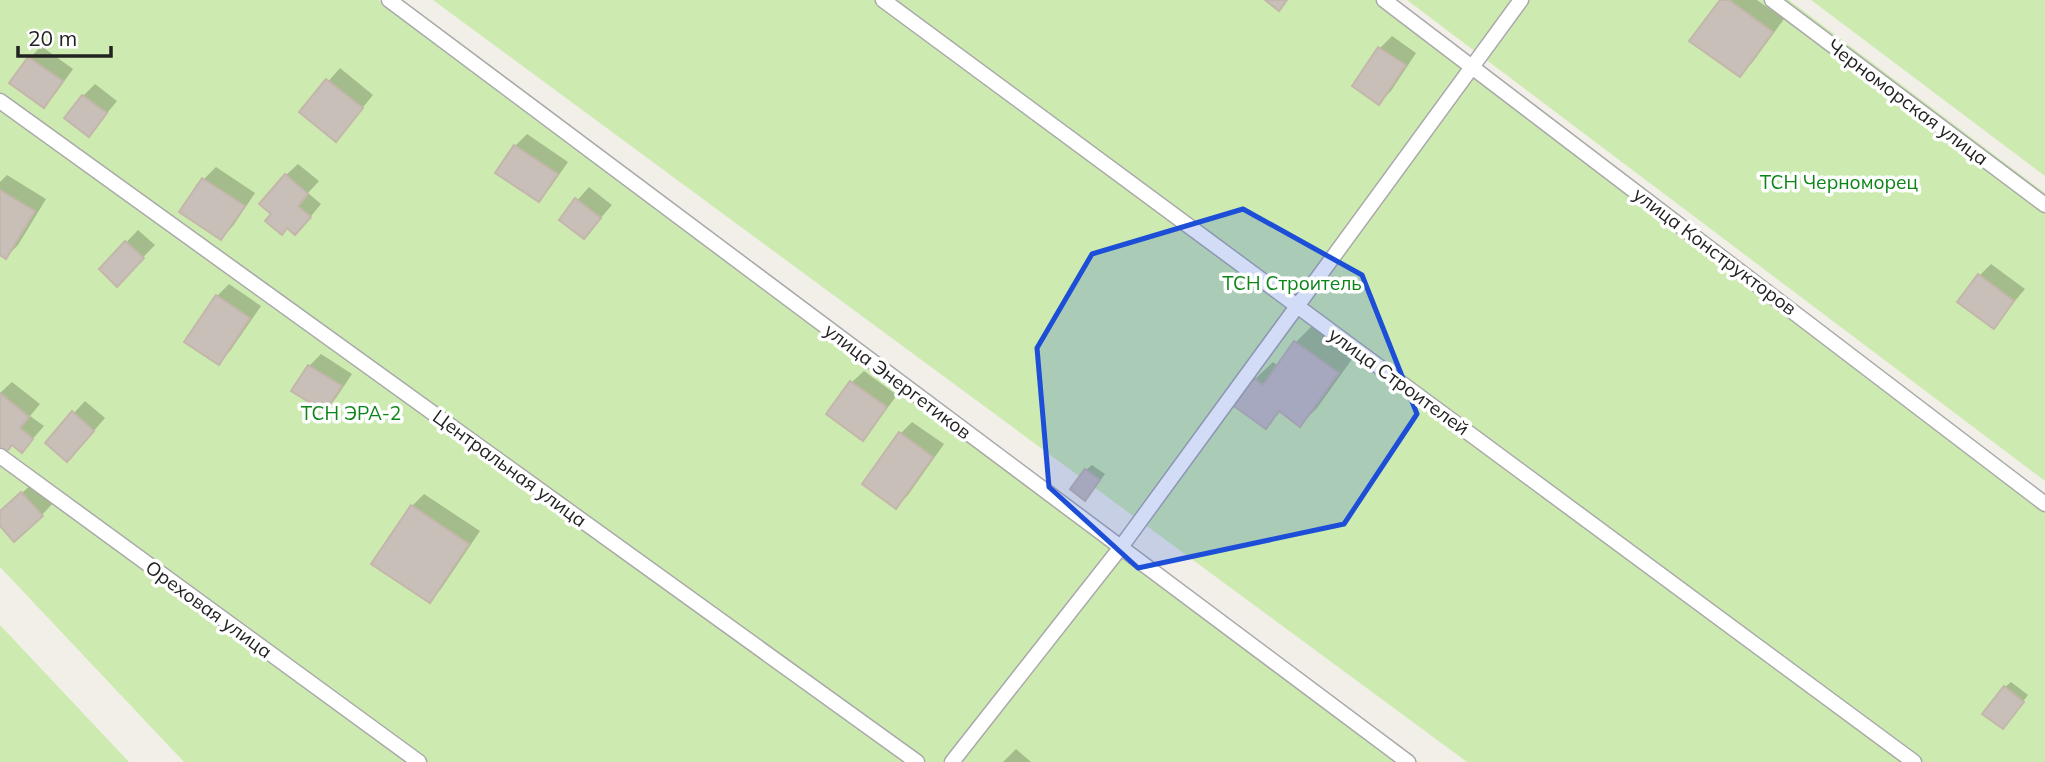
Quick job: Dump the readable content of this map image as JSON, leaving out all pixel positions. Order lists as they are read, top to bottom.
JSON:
{
  "streets": {
    "lane": [
      "Черноморская улица",
      "улица Конструкторов",
      "улица Энергетиков",
      "улица Строителей",
      "Центральная улица",
      "Ореховая улица"
    ]
  },
  "parks": ["ТСН Черноморец", "ТСН Строитель", "ТСН ЭРА-2"],
  "scale_bar": "20 m"
}
